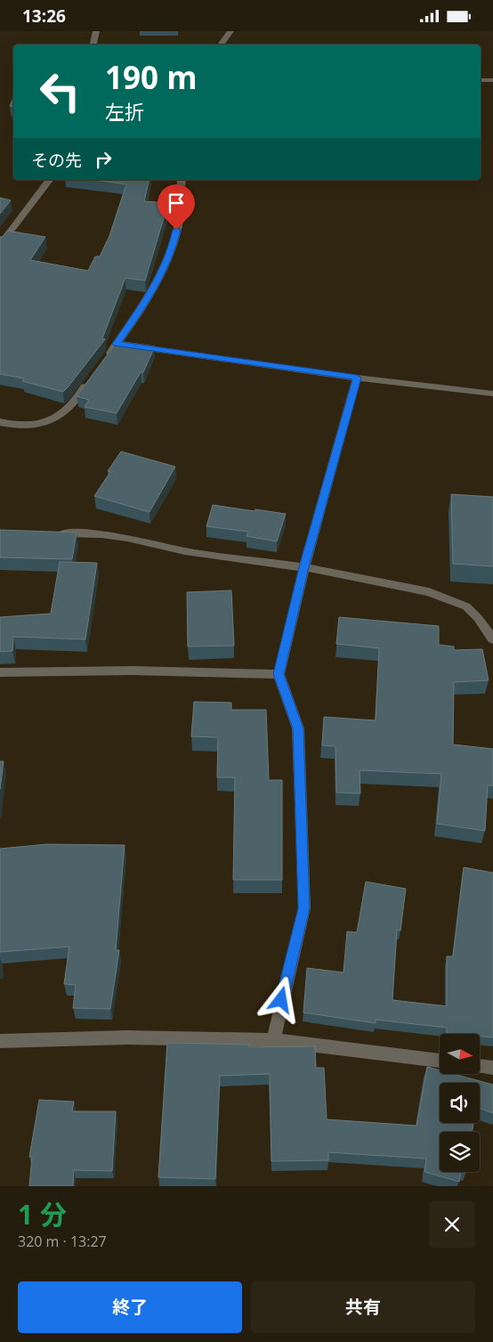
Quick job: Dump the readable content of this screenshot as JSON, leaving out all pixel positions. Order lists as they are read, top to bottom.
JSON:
{
  "north": "right",
  "page": {
    "status": "13:26",
    "turn": ["190 m", "左折"],
    "then": "その先",
    "heading": ["1 分", "320 m · 13:27"],
    "buttons": ["終了", "共有"]
  }
}
